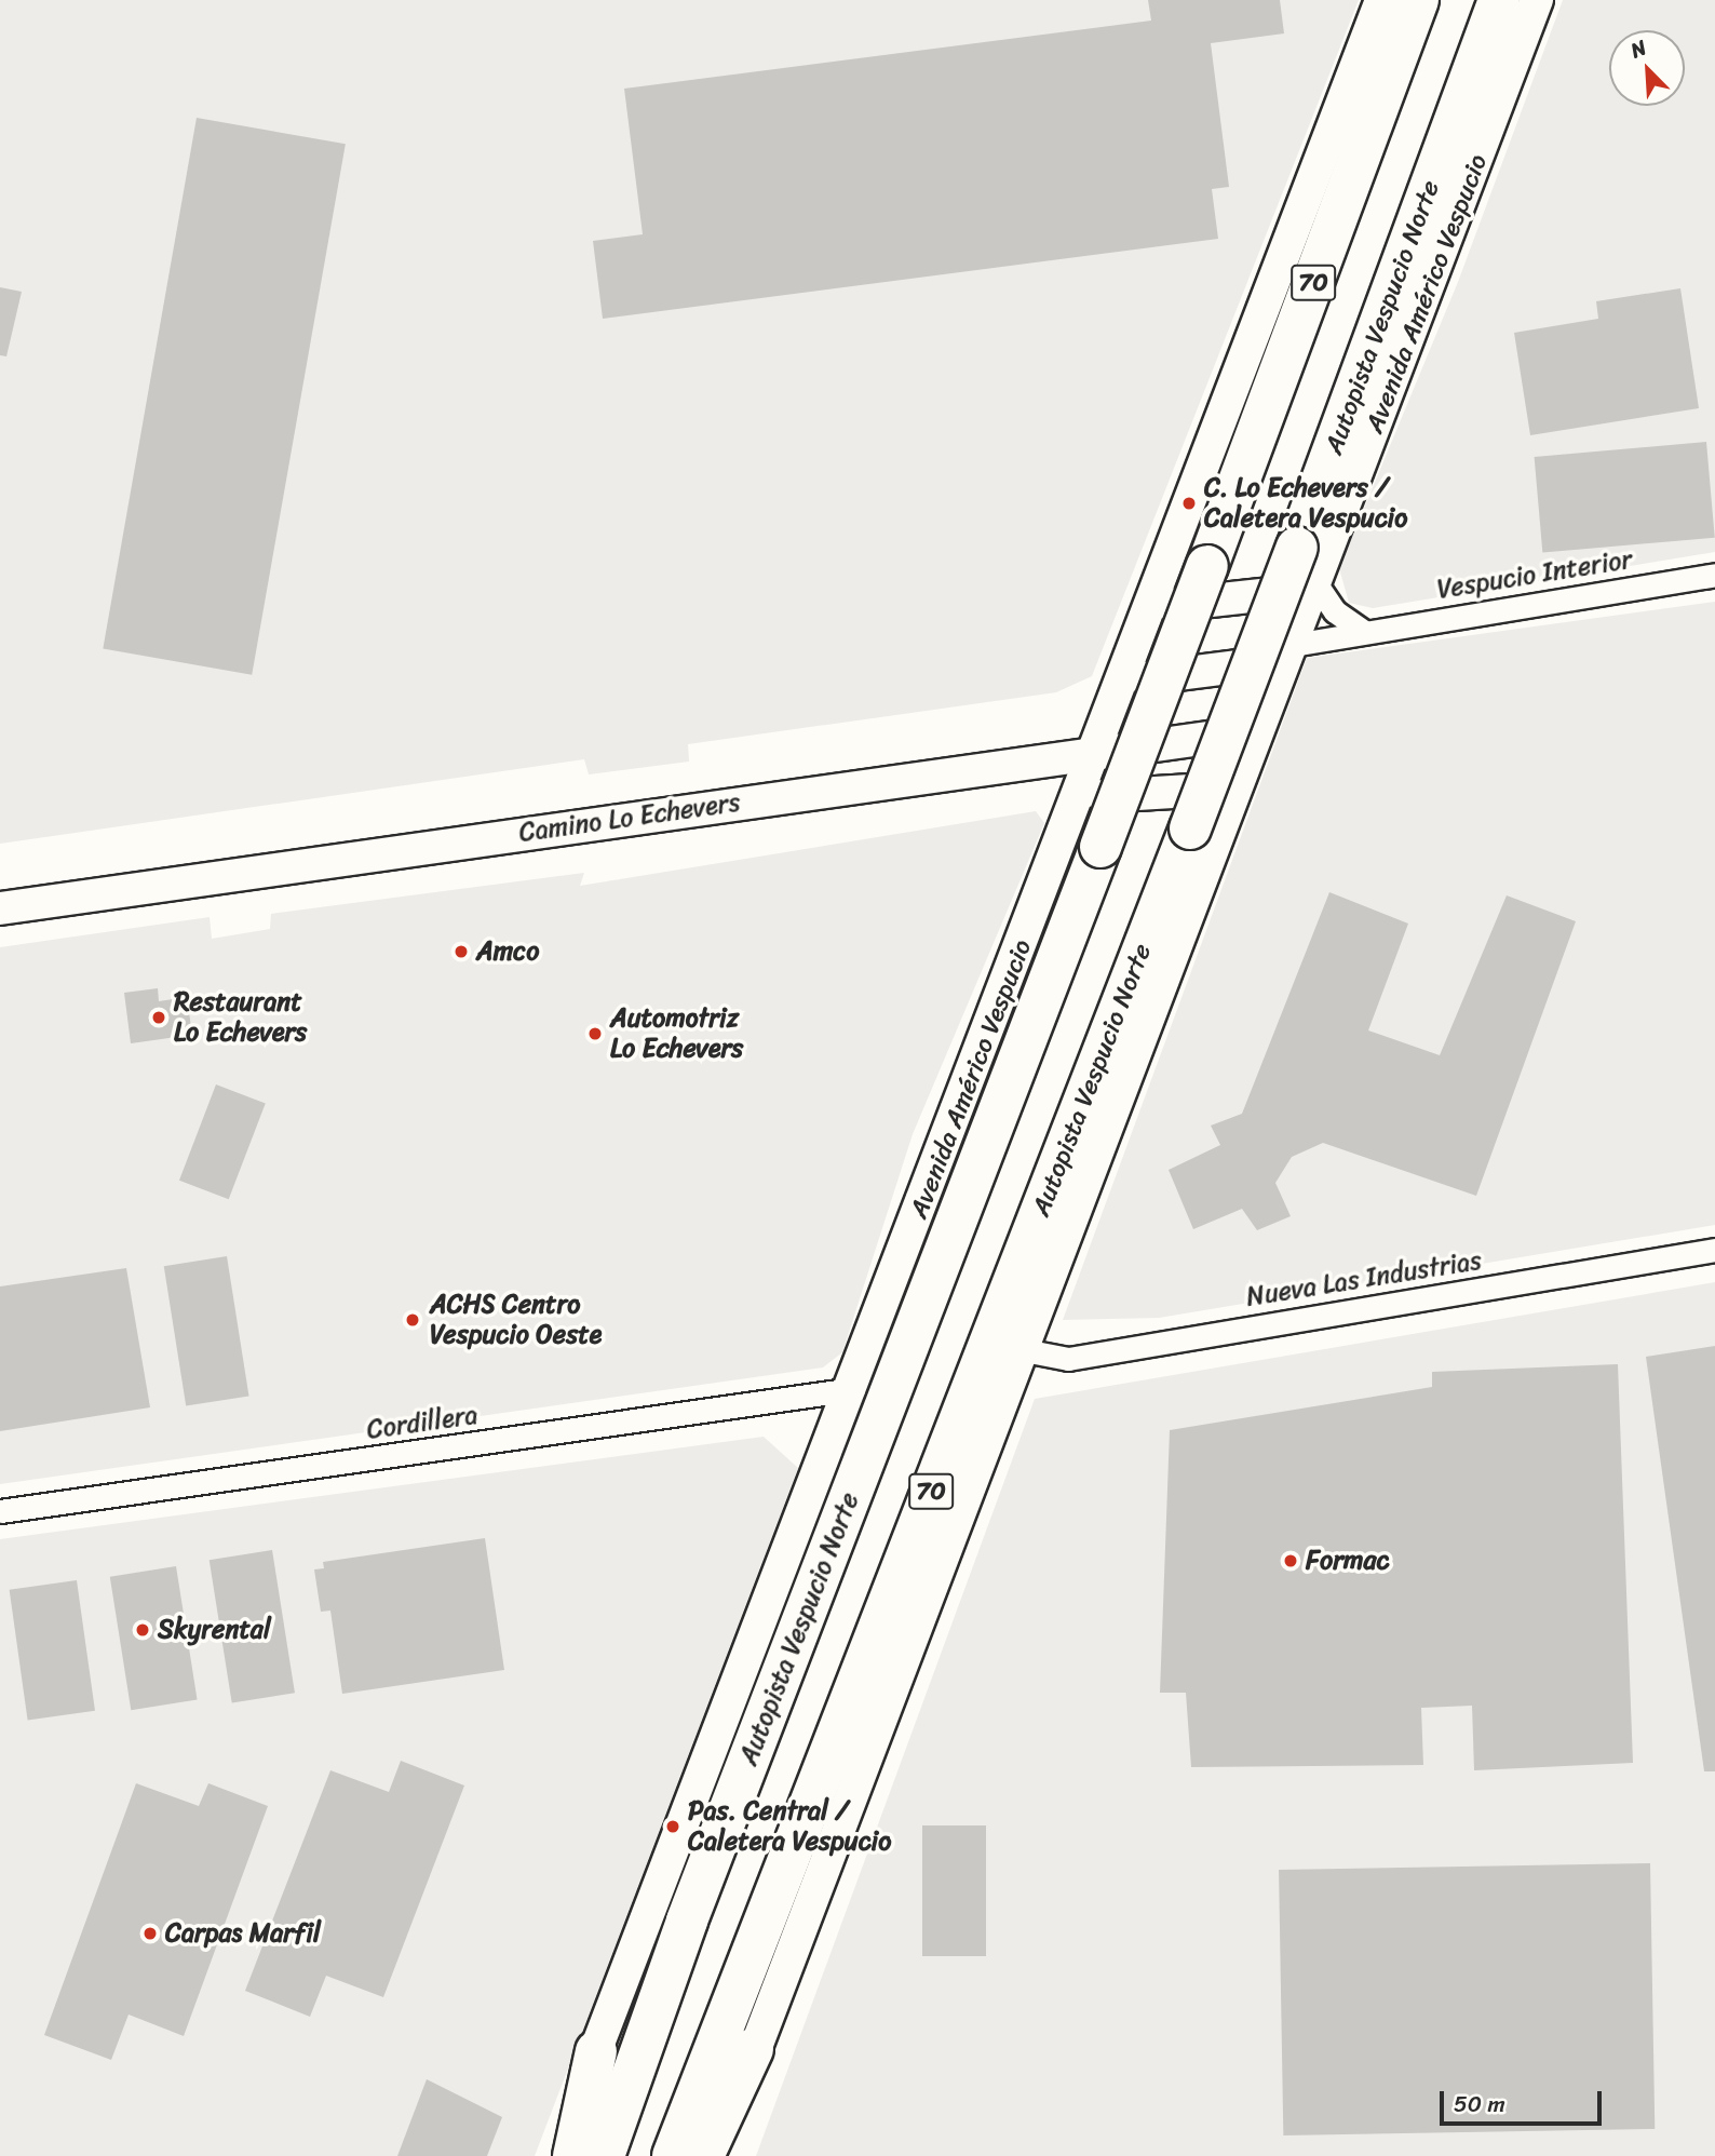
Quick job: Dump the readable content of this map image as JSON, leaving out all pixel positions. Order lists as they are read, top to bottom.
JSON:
{
  "streets": {
    "highway": ["70", "Autopista Vespucio Norte"],
    "main road": ["Avenida Américo Vespucio", "Camino Lo Echevers"],
    "street": ["Vespucio Interior", "Nueva Las Industrias", "Cordillera"]
  },
  "crossings": [
    ["Avenida Américo Vespucio", "Vespucio Interior"],
    ["Avenida Américo Vespucio", "Camino Lo Echevers"],
    ["Avenida Américo Vespucio", "Nueva Las Industrias"],
    ["Avenida Américo Vespucio", "Cordillera"]
  ],
  "places": [
    "C. Lo Echevers / Caletera Vespucio",
    "Amco",
    "Restaurant Lo Echevers",
    "Automotriz Lo Echevers",
    "ACHS Centro Vespucio Oeste",
    "Formac",
    "Skyrental",
    "Pas. Central / Caletera Vespucio",
    "Carpas Marfil"
  ],
  "scale_bar": "50 m",
  "north": "top left"
}
